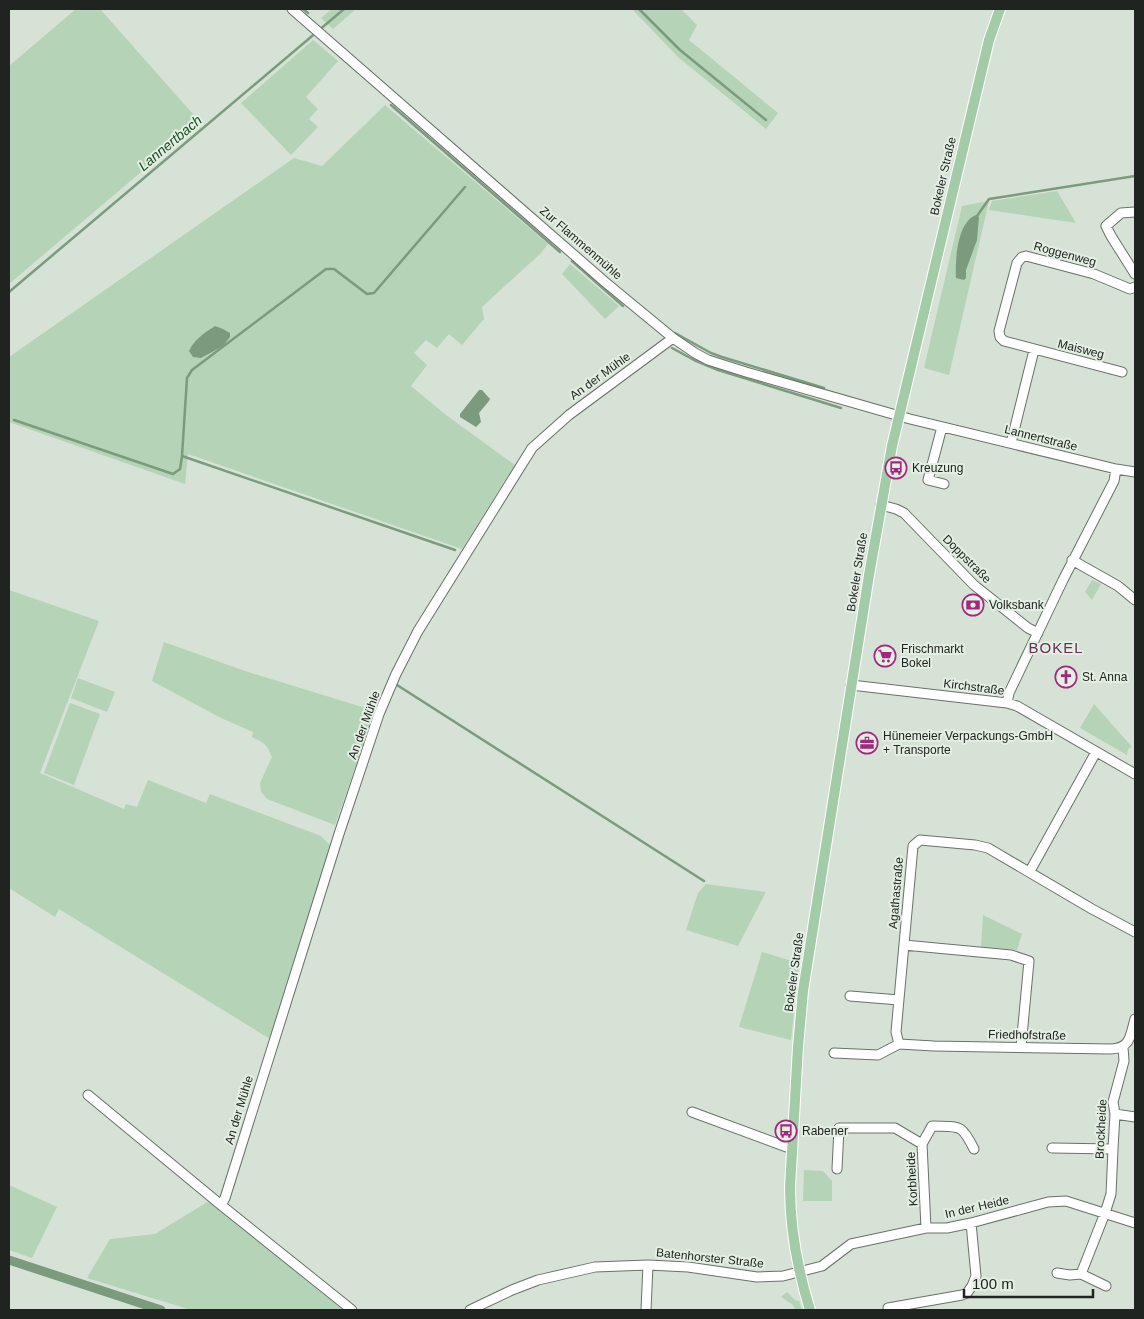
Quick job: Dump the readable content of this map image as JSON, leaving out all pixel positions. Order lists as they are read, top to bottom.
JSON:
{
  "streets": {
    "main road": ["Bokeler Straße"],
    "street": [
      "Zur Flammenmühle",
      "Roggenweg",
      "Maisweg",
      "An der Mühle",
      "Lannertstraße",
      "Doppstraße",
      "Kirchstraße",
      "Agathastraße",
      "Friedhofstraße",
      "Brockheide",
      "Korbheide",
      "In der Heide",
      "Batenhorster Straße"
    ]
  },
  "crossings": [
    ["Bokeler Straße", "Zur Flammenmühle"],
    ["Bokeler Straße", "Lannertstraße"],
    ["Bokeler Straße", "Doppstraße"],
    ["Bokeler Straße", "Kirchstraße"],
    ["Bokeler Straße", "In der Heide"],
    ["Bokeler Straße", "Batenhorster Straße"],
    ["Zur Flammenmühle", "An der Mühle"],
    ["Zur Flammenmühle", "Lannertstraße"],
    ["Roggenweg", "Maisweg"],
    ["Agathastraße", "Friedhofstraße"],
    ["Friedhofstraße", "Brockheide"],
    ["Brockheide", "In der Heide"],
    ["Korbheide", "In der Heide"],
    ["In der Heide", "Batenhorster Straße"]
  ],
  "districts": ["BOKEL"],
  "water": ["Lannertbach"],
  "places": {
    "bus stop": ["Kreuzung", "Rabener"],
    "bank": ["Volksbank"],
    "supermarket": ["Frischmarkt Bokel"],
    "church": ["St. Anna"],
    "office": ["Hünemeier Verpackungs-GmbH + Transporte"]
  },
  "scale_bar": "100 m"
}
